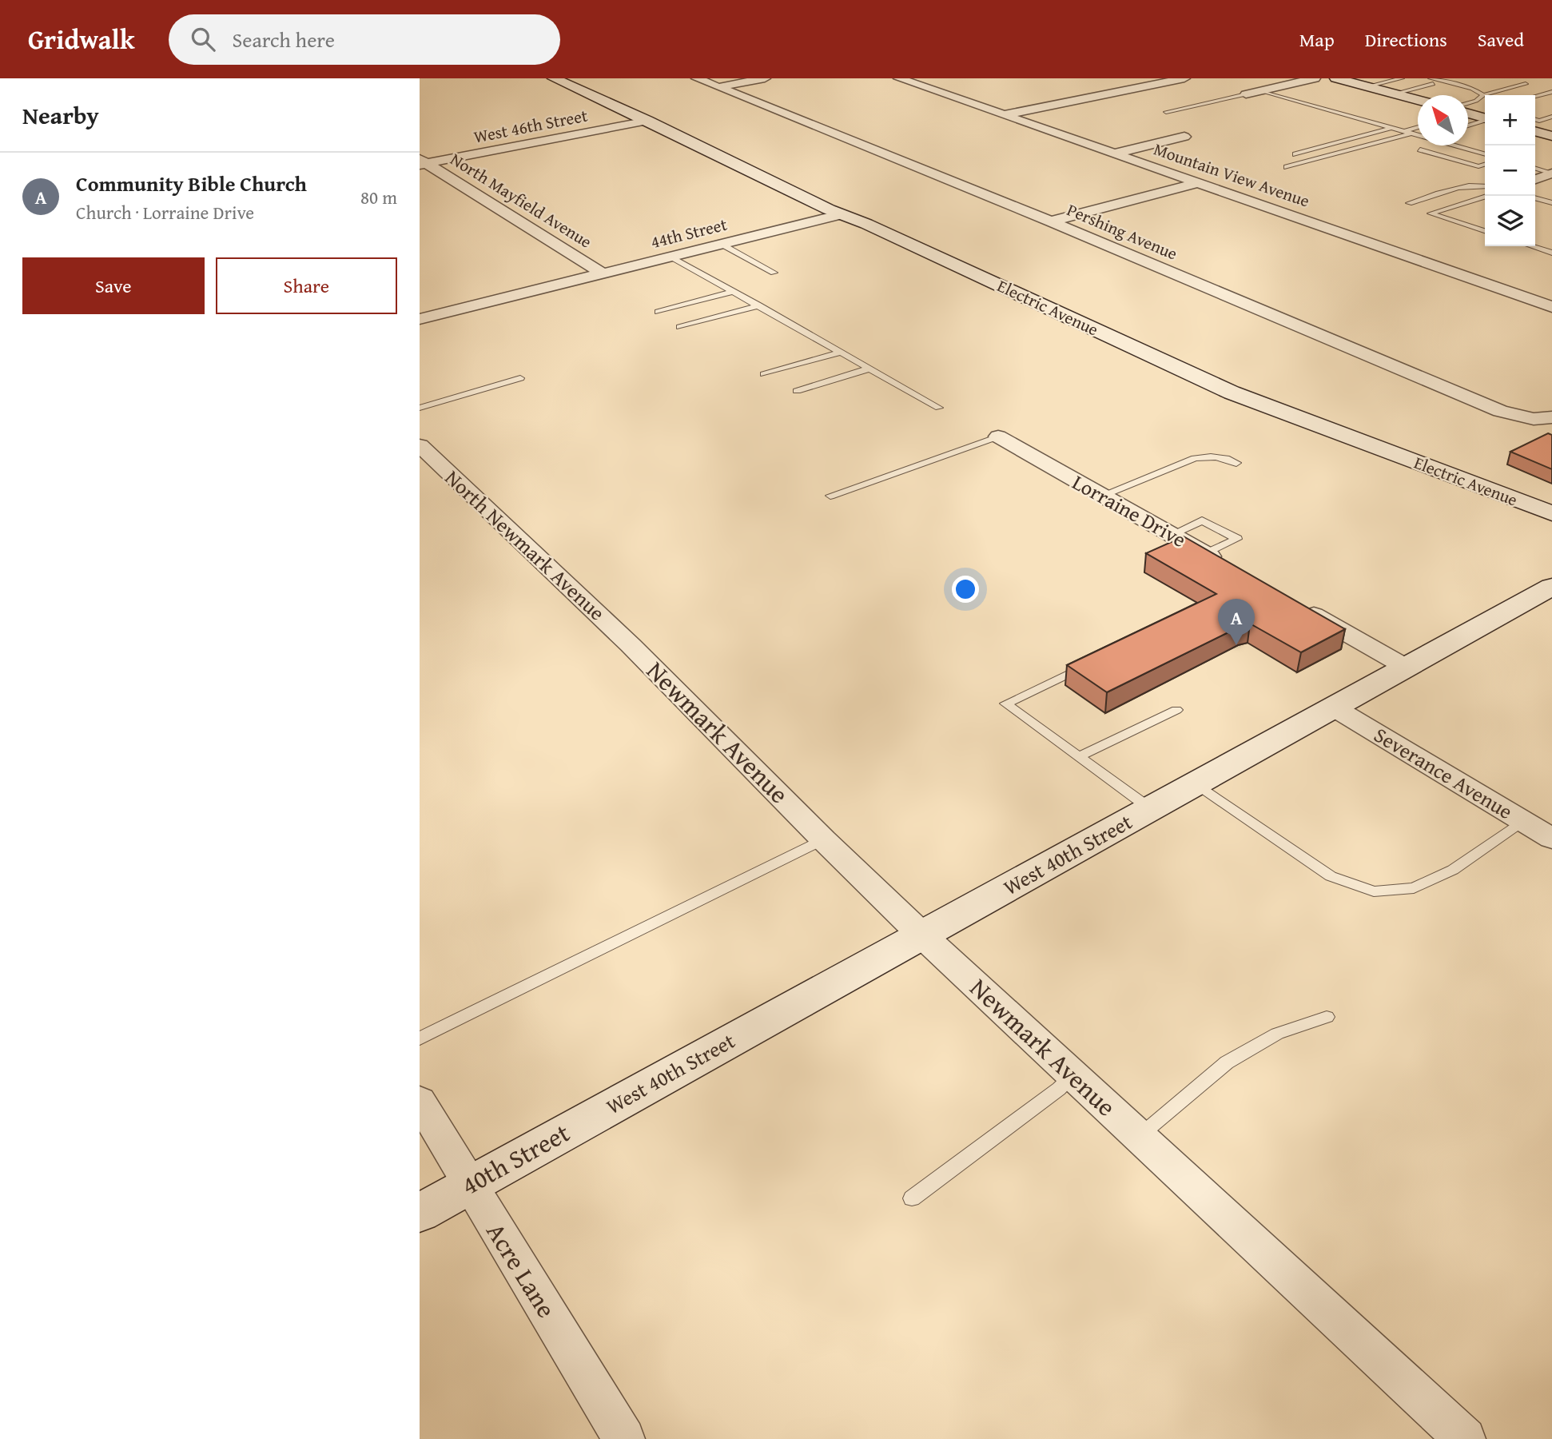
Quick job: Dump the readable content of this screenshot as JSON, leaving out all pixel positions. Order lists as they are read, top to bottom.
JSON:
{
  "streets": {
    "main road": ["Electric Avenue", "West 40th Street", "40th Street"],
    "street": [
      "West 46th Street",
      "Mountain View Avenue",
      "North Mayfield Avenue",
      "Pershing Avenue",
      "44th Street",
      "Lorraine Drive",
      "North Newmark Avenue",
      "Newmark Avenue",
      "Severance Avenue",
      "Acre Lane"
    ]
  },
  "crossings": [
    ["West 46th Street", "North Mayfield Avenue"],
    ["West 46th Street", "Electric Avenue"],
    ["North Mayfield Avenue", "44th Street"],
    ["44th Street", "Electric Avenue"],
    ["North Newmark Avenue", "Newmark Avenue"],
    ["Newmark Avenue", "West 40th Street"],
    ["Severance Avenue", "West 40th Street"],
    ["West 40th Street", "40th Street"],
    ["40th Street", "Acre Lane"]
  ],
  "north": "top left",
  "page": {
    "header": "Gridwalk",
    "search": "Search here",
    "nav": ["Map", "Directions", "Saved"],
    "heading": "Nearby",
    "map_buttons": ["+", "−"],
    "list": [
      {
        "mark": "A",
        "name": "Community Bible Church",
        "note": "Church · Lorraine Drive",
        "value": "80 m"
      }
    ],
    "buttons": ["Save", "Share"],
    "pins": "A"
  }
}
